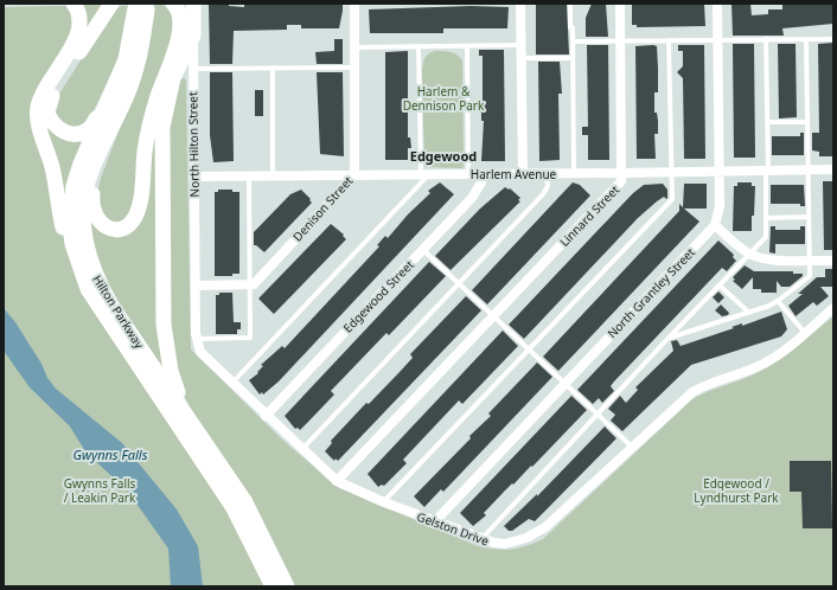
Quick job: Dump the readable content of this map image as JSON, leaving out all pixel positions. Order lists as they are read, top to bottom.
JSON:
{
  "streets": {
    "main road": ["North Hilton Street", "Hilton Parkway"],
    "street": [
      "Harlem Avenue",
      "Denison Street",
      "Linnard Street",
      "North Grantley Street",
      "Edgewood Street",
      "Gelston Drive"
    ]
  },
  "crossings": [
    ["North Hilton Street", "Harlem Avenue"],
    ["Harlem Avenue", "Denison Street"],
    ["Harlem Avenue", "Linnard Street"],
    ["Harlem Avenue", "Edgewood Street"],
    ["Linnard Street", "Gelston Drive"],
    ["North Grantley Street", "Gelston Drive"],
    ["Edgewood Street", "Gelston Drive"]
  ],
  "districts": ["Edgewood"],
  "water": ["Gwynns Falls"],
  "parks": ["Harlem & Dennison Park", "Gwynns Falls / Leakin Park", "Edgewood / Lyndhurst Park"]
}
